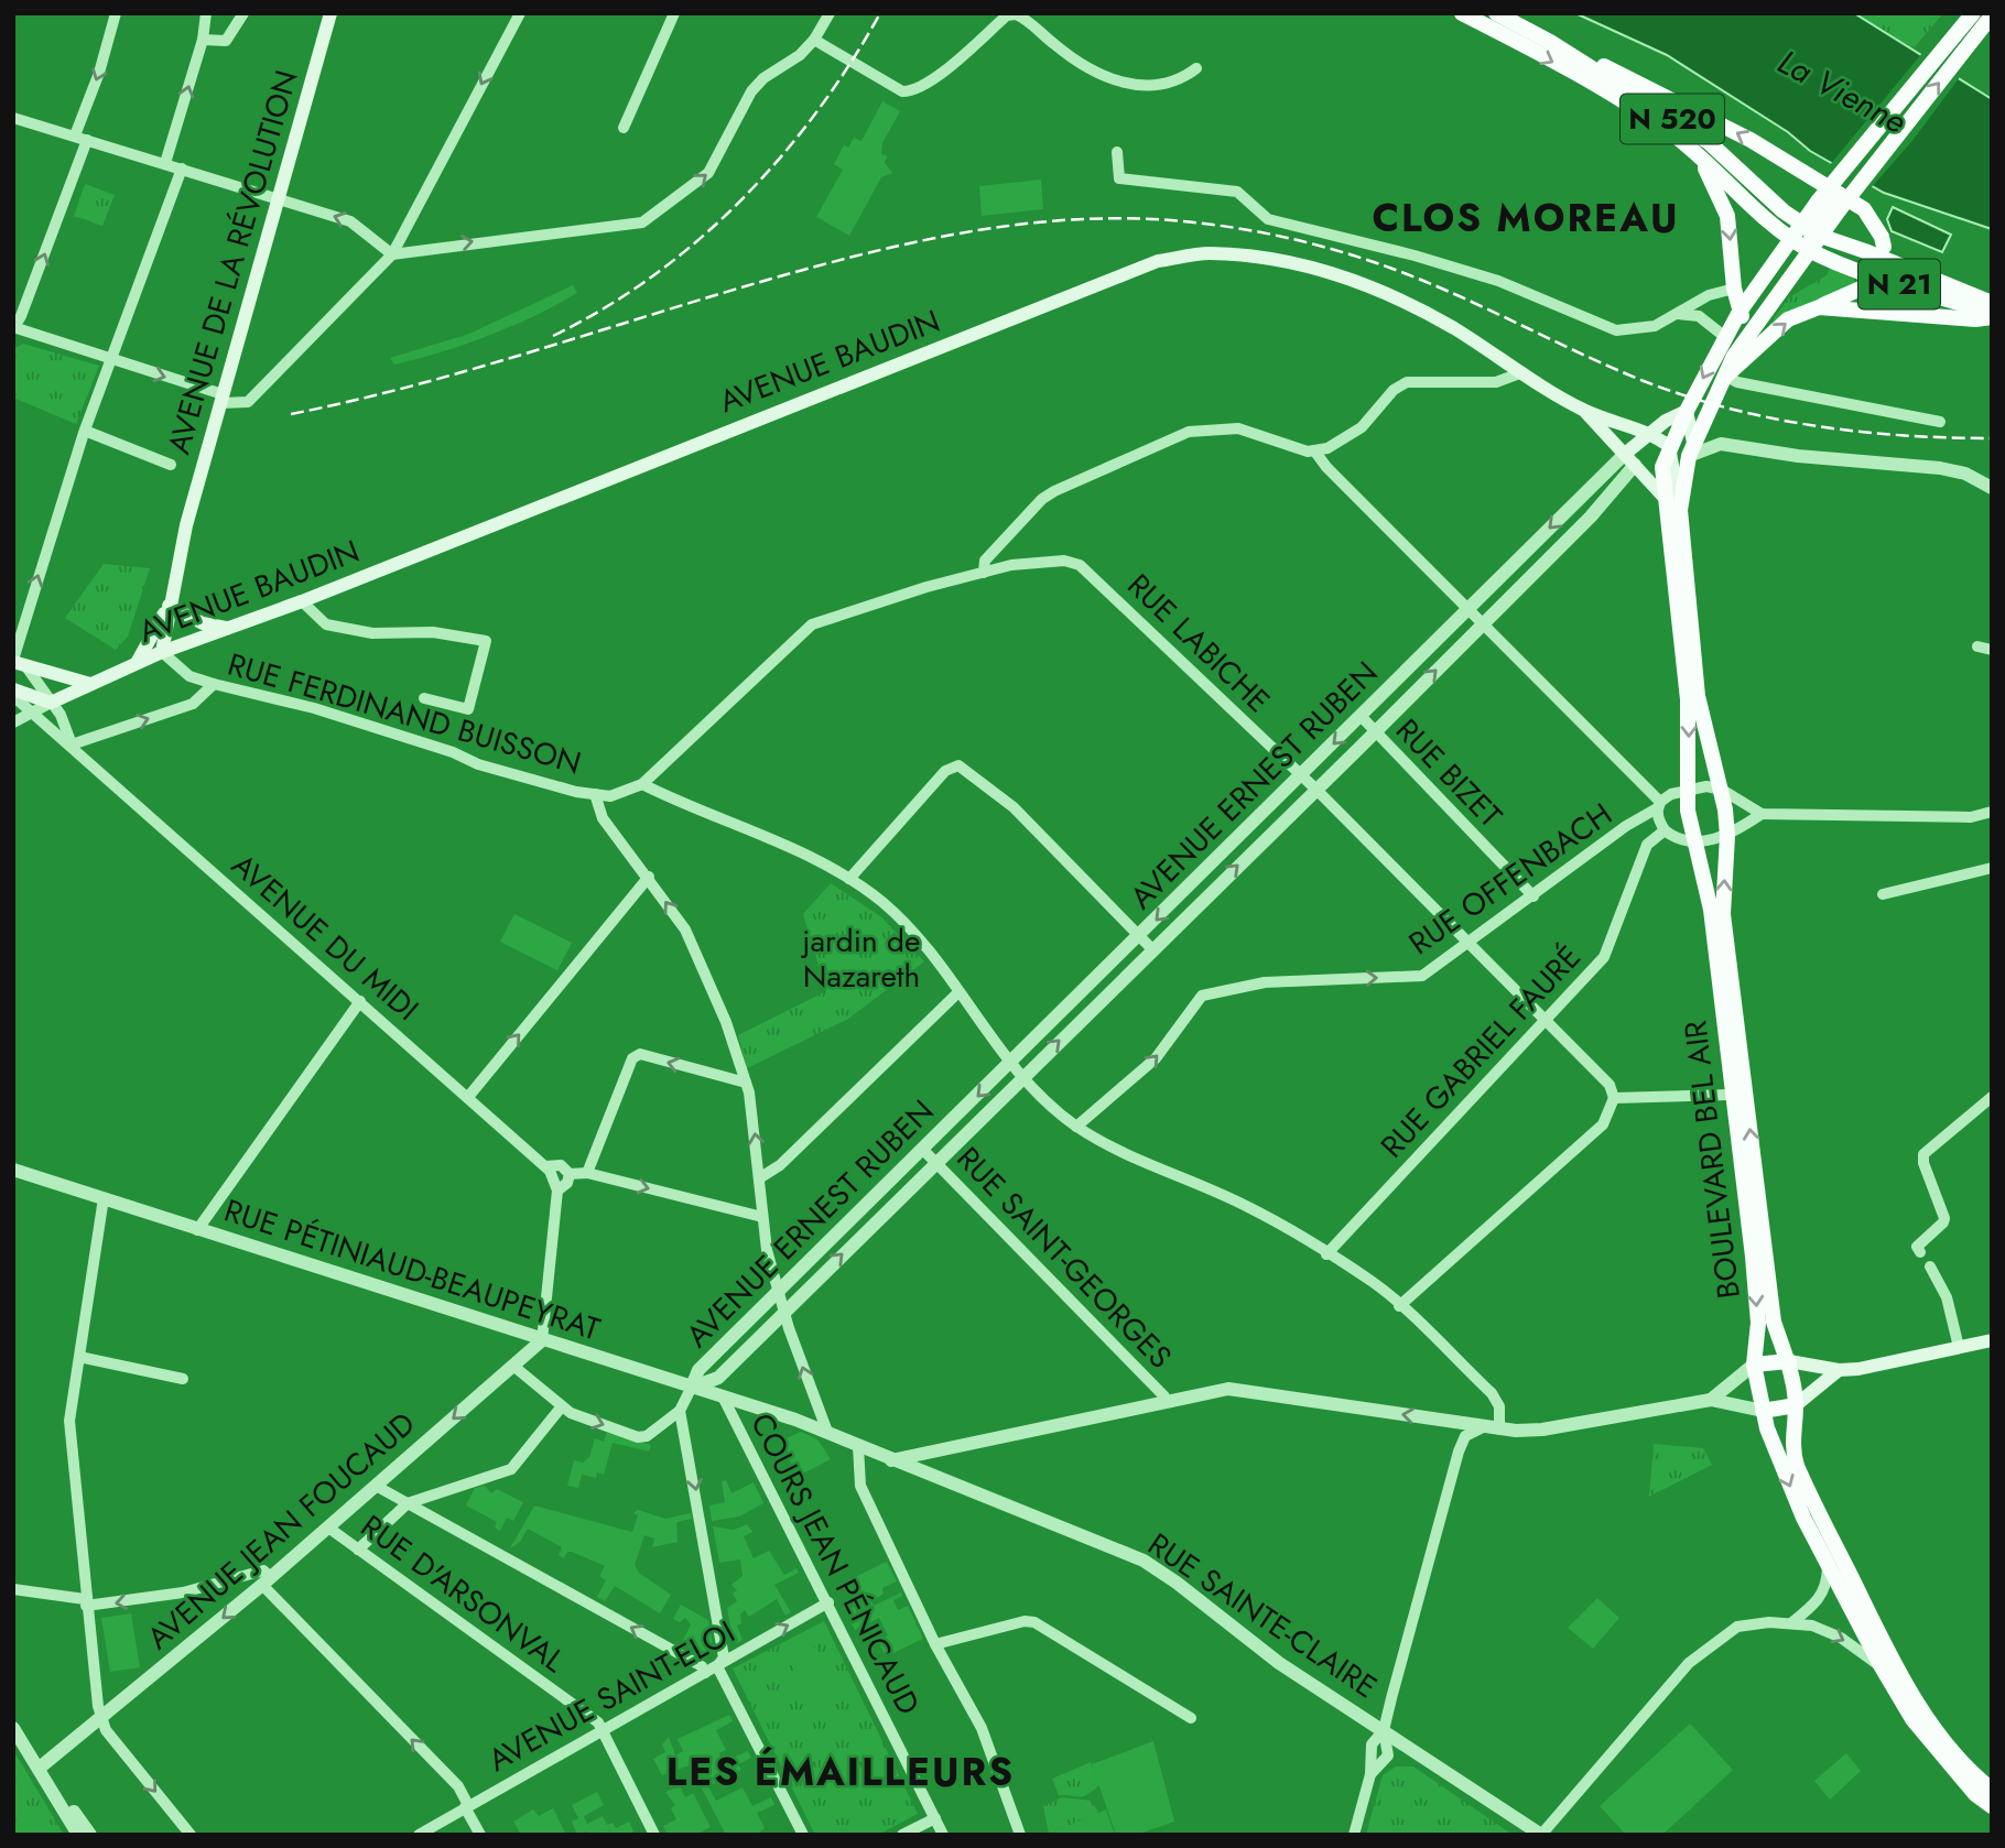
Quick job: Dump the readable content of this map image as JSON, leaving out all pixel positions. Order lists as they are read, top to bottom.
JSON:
{
  "streets": {
    "main road": [
      "N 520",
      "AVENUE DE LA RÉVOLUTION",
      "N 21",
      "AVENUE BAUDIN",
      "AVENUE ERNEST RUBEN",
      "BOULEVARD BEL AIR"
    ],
    "street": [
      "RUE LABICHE",
      "RUE FERDINAND BUISSON",
      "RUE BIZET",
      "RUE OFFENBACH",
      "AVENUE DU MIDI",
      "RUE GABRIEL FAURÉ",
      "RUE SAINT-GEORGES",
      "RUE PÉTINIAUD-BEAUPEYRAT",
      "AVENUE JEAN FOUCAUD",
      "COURS JEAN PÉNICAUD",
      "RUE D'ARSONVAL",
      "RUE SAINTE-CLAIRE",
      "AVENUE SAINT-ELOI"
    ]
  },
  "crossings": [
    ["N 520", "N 21"],
    ["AVENUE BAUDIN", "RUE FERDINAND BUISSON"],
    ["AVENUE BAUDIN", "AVENUE ERNEST RUBEN"],
    ["AVENUE BAUDIN", "AVENUE DU MIDI"],
    ["AVENUE BAUDIN", "BOULEVARD BEL AIR"],
    ["RUE LABICHE", "AVENUE ERNEST RUBEN"],
    ["RUE LABICHE", "RUE OFFENBACH"],
    ["RUE LABICHE", "RUE GABRIEL FAURÉ"],
    ["RUE BIZET", "AVENUE ERNEST RUBEN"],
    ["RUE BIZET", "RUE OFFENBACH"],
    ["AVENUE ERNEST RUBEN", "RUE SAINT-GEORGES"],
    ["AVENUE ERNEST RUBEN", "RUE PÉTINIAUD-BEAUPEYRAT"],
    ["RUE OFFENBACH", "BOULEVARD BEL AIR"],
    ["RUE PÉTINIAUD-BEAUPEYRAT", "AVENUE JEAN FOUCAUD"],
    ["RUE PÉTINIAUD-BEAUPEYRAT", "COURS JEAN PÉNICAUD"],
    ["RUE PÉTINIAUD-BEAUPEYRAT", "RUE SAINTE-CLAIRE"],
    ["AVENUE JEAN FOUCAUD", "RUE D'ARSONVAL"],
    ["COURS JEAN PÉNICAUD", "AVENUE SAINT-ELOI"],
    ["RUE D'ARSONVAL", "AVENUE SAINT-ELOI"]
  ],
  "one_way": ["RUE OFFENBACH"],
  "districts": ["CLOS MOREAU", "LES ÉMAILLEURS"],
  "water": ["La Vienne"],
  "parks": ["jardin de Nazareth"]
}
